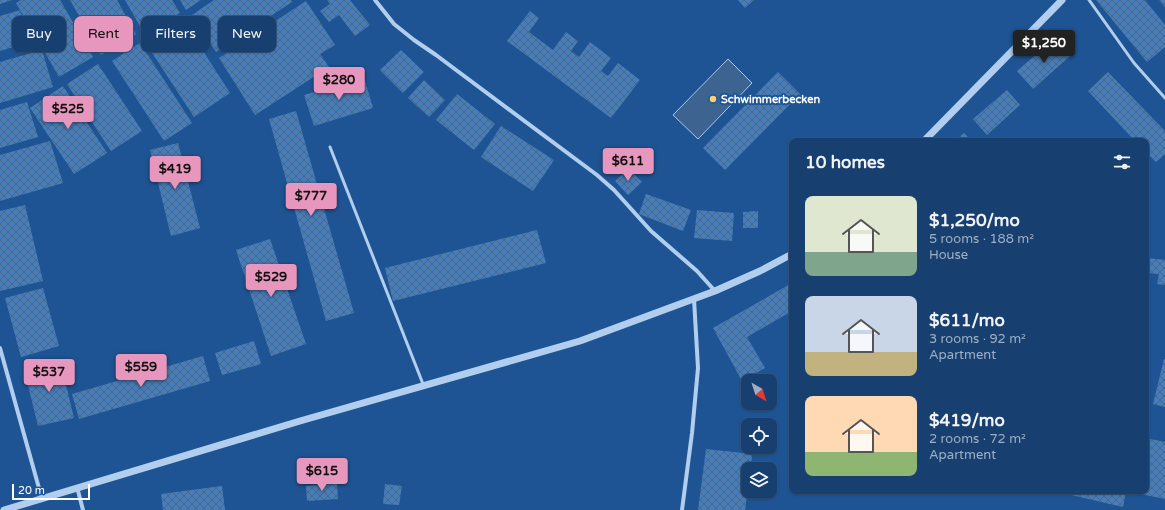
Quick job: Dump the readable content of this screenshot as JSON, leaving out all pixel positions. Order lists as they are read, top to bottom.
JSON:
{
  "places": ["Schwimmerbecken"],
  "scale_bar": "20 m",
  "north": "bottom right",
  "page": {
    "chip": [
      "Buy",
      "Rent",
      "Filters",
      "New"
    ],
    "price": [
      "$1,250",
      "$280",
      "$525",
      "$611",
      "$419",
      "$777",
      "$529",
      "$559",
      "$537",
      "$615"
    ],
    "heading": "10 homes",
    "list": [
      {
        "name": "$1,250/mo",
        "note": "5 rooms · 188 m² · House"
      },
      {
        "name": "$611/mo",
        "note": "3 rooms · 92 m² · Apartment"
      },
      {
        "name": "$419/mo",
        "note": "2 rooms · 72 m² · Apartment"
      }
    ],
    "scale": "20 m"
  }
}
